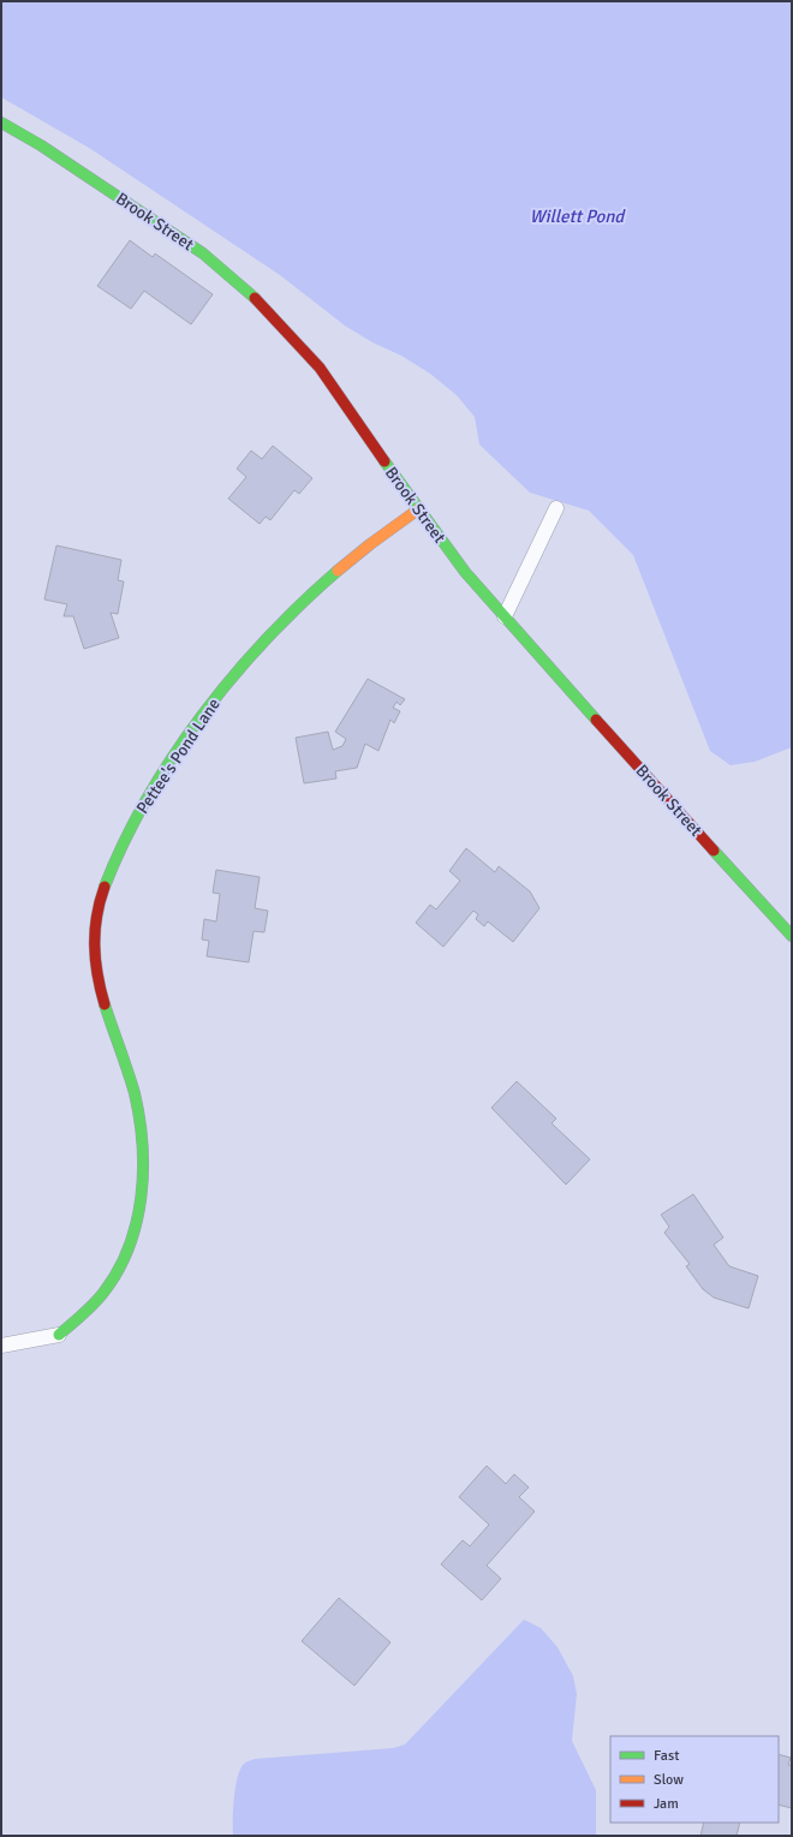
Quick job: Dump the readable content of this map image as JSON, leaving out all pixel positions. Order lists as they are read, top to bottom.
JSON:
{
  "streets": {
    "street": ["Brook Street", "Pettee's Pond Lane"]
  },
  "crossings": [
    ["Brook Street", "Pettee's Pond Lane"]
  ],
  "water": ["Willett Pond"],
  "legend": ["Fast", "Slow", "Jam"]
}
